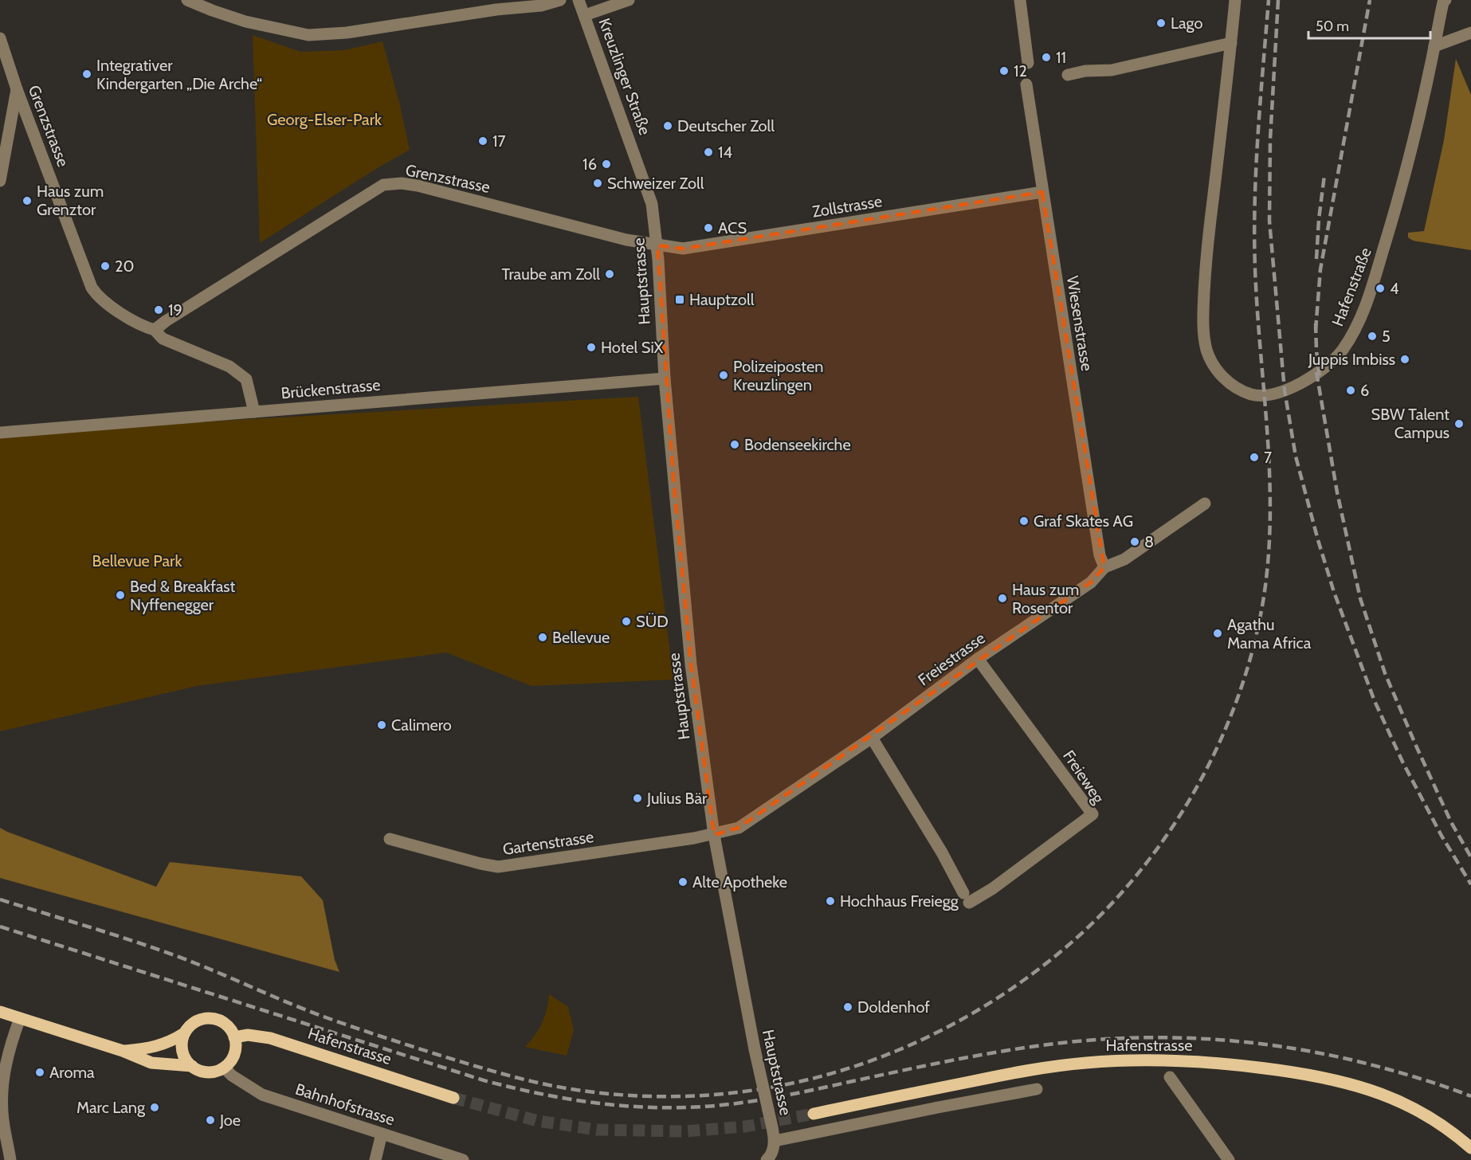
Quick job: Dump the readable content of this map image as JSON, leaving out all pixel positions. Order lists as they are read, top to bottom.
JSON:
{
  "streets": {
    "main road": ["Hafenstrasse"],
    "street": [
      "Kreuzlinger Straße",
      "Grenzstrasse",
      "Zollstrasse",
      "Hauptstrasse",
      "Hafenstraße",
      "Wiesenstrasse",
      "Brückenstrasse",
      "Freiestrasse",
      "Freieweg",
      "Gartenstrasse",
      "Bahnhofstrasse"
    ]
  },
  "crossings": [
    ["Kreuzlinger Straße", "Hauptstrasse"],
    ["Grenzstrasse", "Zollstrasse"],
    ["Grenzstrasse", "Hauptstrasse"],
    ["Grenzstrasse", "Brückenstrasse"],
    ["Zollstrasse", "Hauptstrasse"],
    ["Zollstrasse", "Wiesenstrasse"],
    ["Hauptstrasse", "Brückenstrasse"],
    ["Hauptstrasse", "Freiestrasse"],
    ["Hauptstrasse", "Gartenstrasse"],
    ["Wiesenstrasse", "Freiestrasse"],
    ["Freiestrasse", "Freieweg"],
    ["Freiestrasse", "Gartenstrasse"],
    ["Hafenstrasse", "Bahnhofstrasse"]
  ],
  "parks": ["Georg-Elser-Park", "Bellevue Park"],
  "places": {
    "other": [
      "Lago",
      "11",
      "12",
      "Integrativer Kindergarten „Die Arche“",
      "Deutscher Zoll",
      "17",
      "14",
      "16",
      "Schweizer Zoll",
      "Haus zum Grenztor",
      "ACS",
      "20",
      "Traube am Zoll",
      "4",
      "19",
      "5",
      "Hotel SiX",
      "Juppis Imbiss",
      "Polizeiposten Kreuzlingen",
      "6",
      "SBW Talent Campus",
      "Bodenseekirche",
      "7",
      "Graf Skates AG",
      "8",
      "Bed & Breakfast Nyffenegger",
      "Haus zum Rosentor",
      "SÜD",
      "Agathu Mama Africa",
      "Bellevue",
      "Calimero",
      "Julius Bär",
      "Alte Apotheke",
      "Hochhaus Freiegg",
      "Doldenhof",
      "Aroma",
      "Marc Lang",
      "Joe"
    ],
    "transit": ["Hauptzoll"]
  },
  "scale_bar": "50 m"
}
